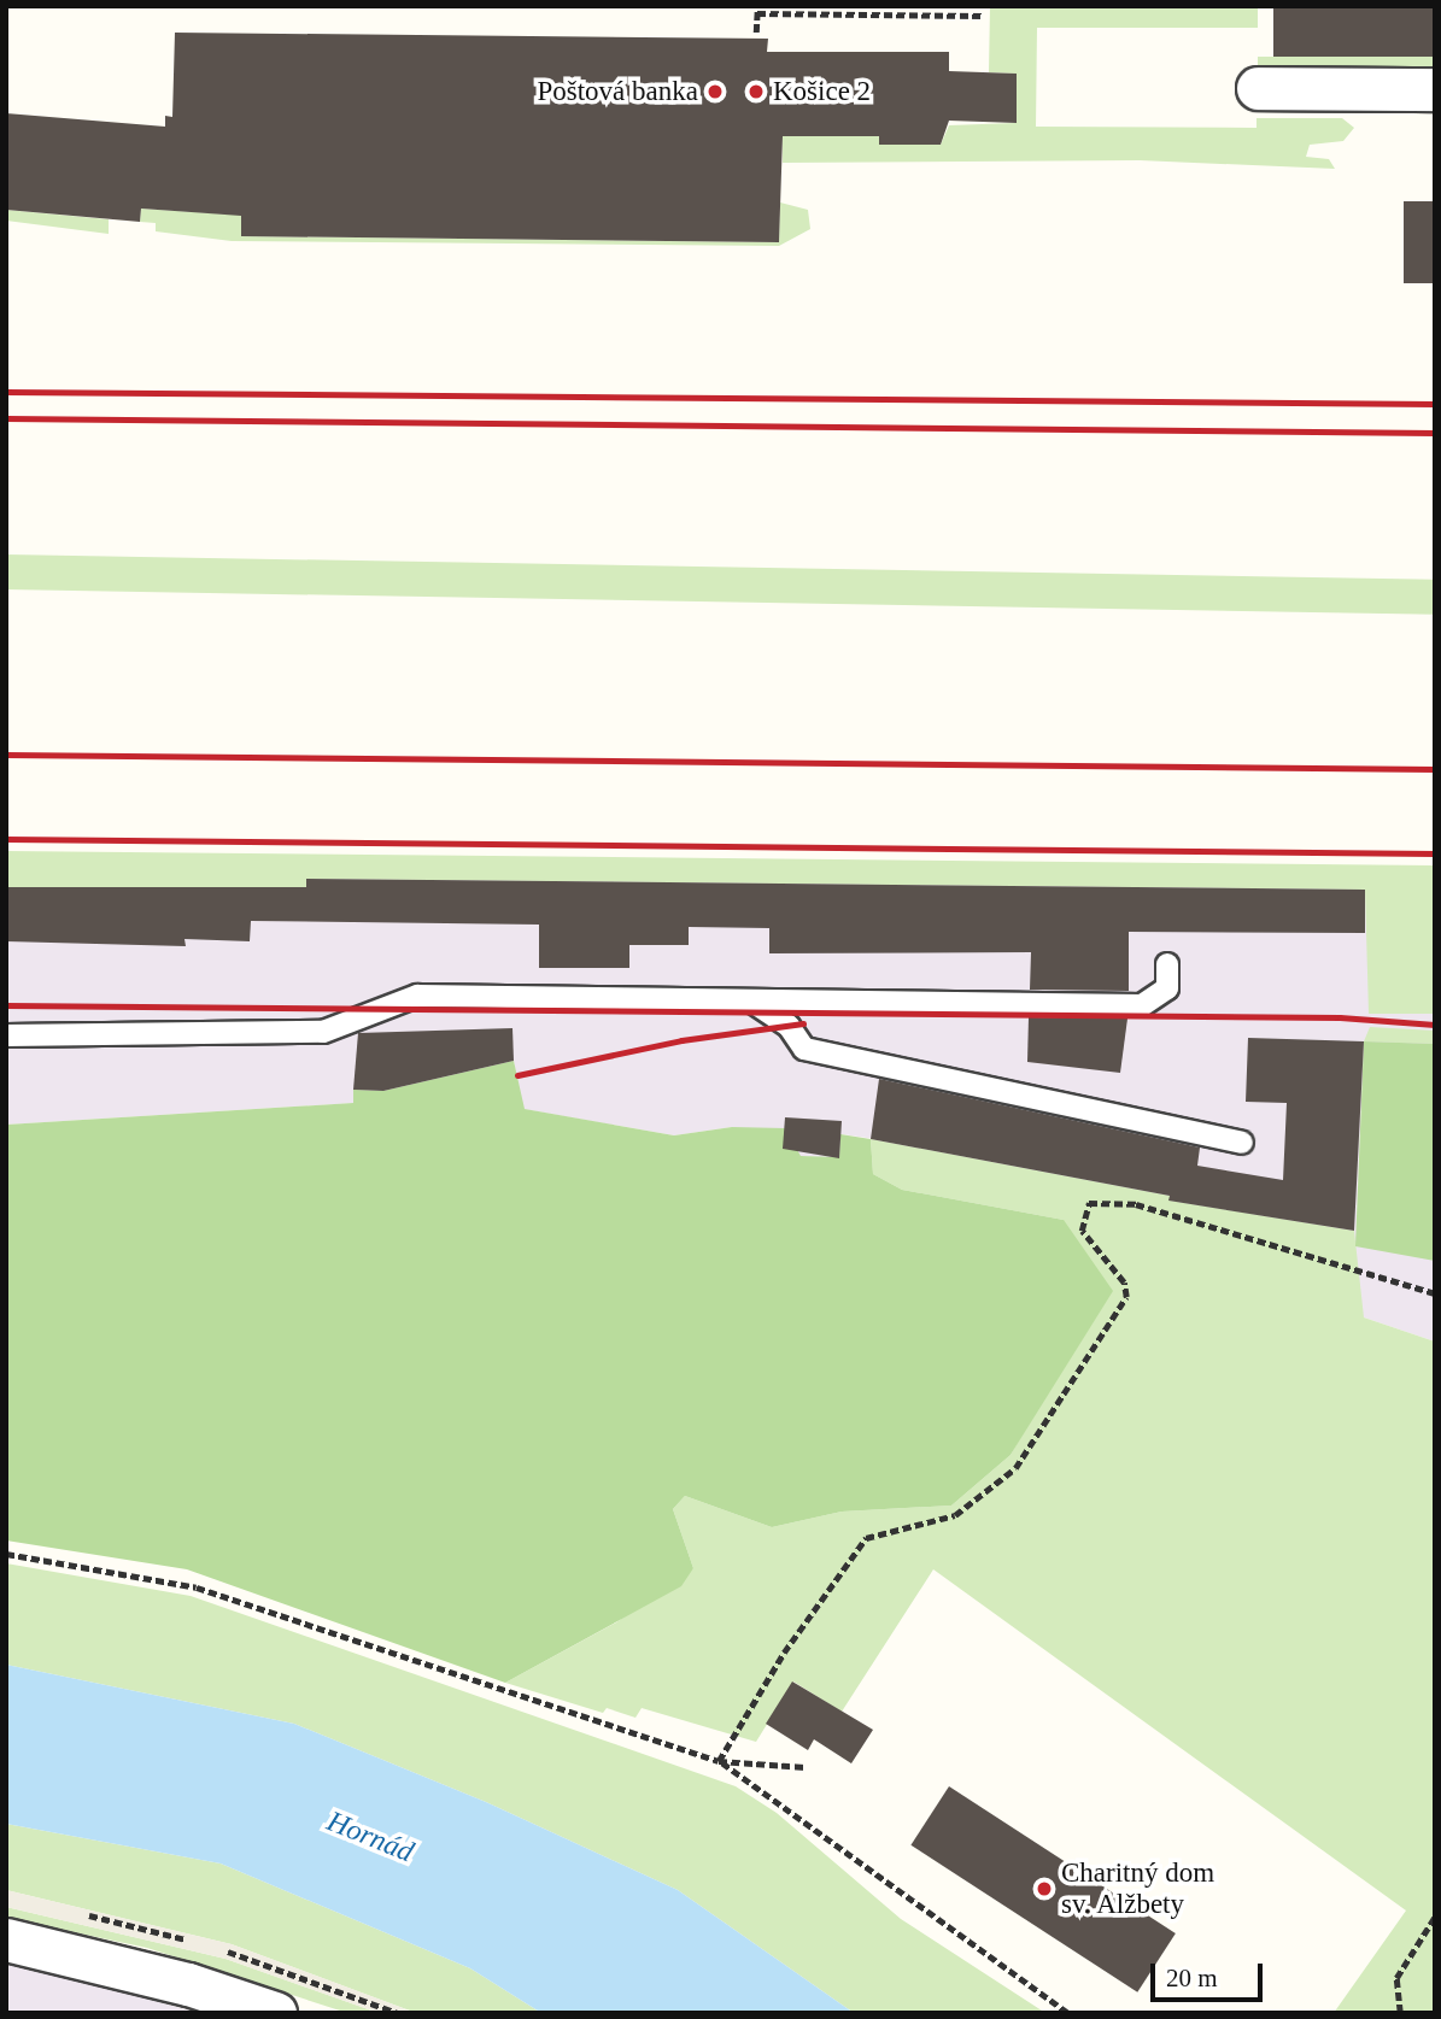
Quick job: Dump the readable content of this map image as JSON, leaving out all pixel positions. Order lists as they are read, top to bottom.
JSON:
{
  "water": ["Hornád"],
  "places": ["Poštová banka", "Košice 2", "Charitný dom sv. Alžbety"],
  "scale_bar": "20 m"
}
